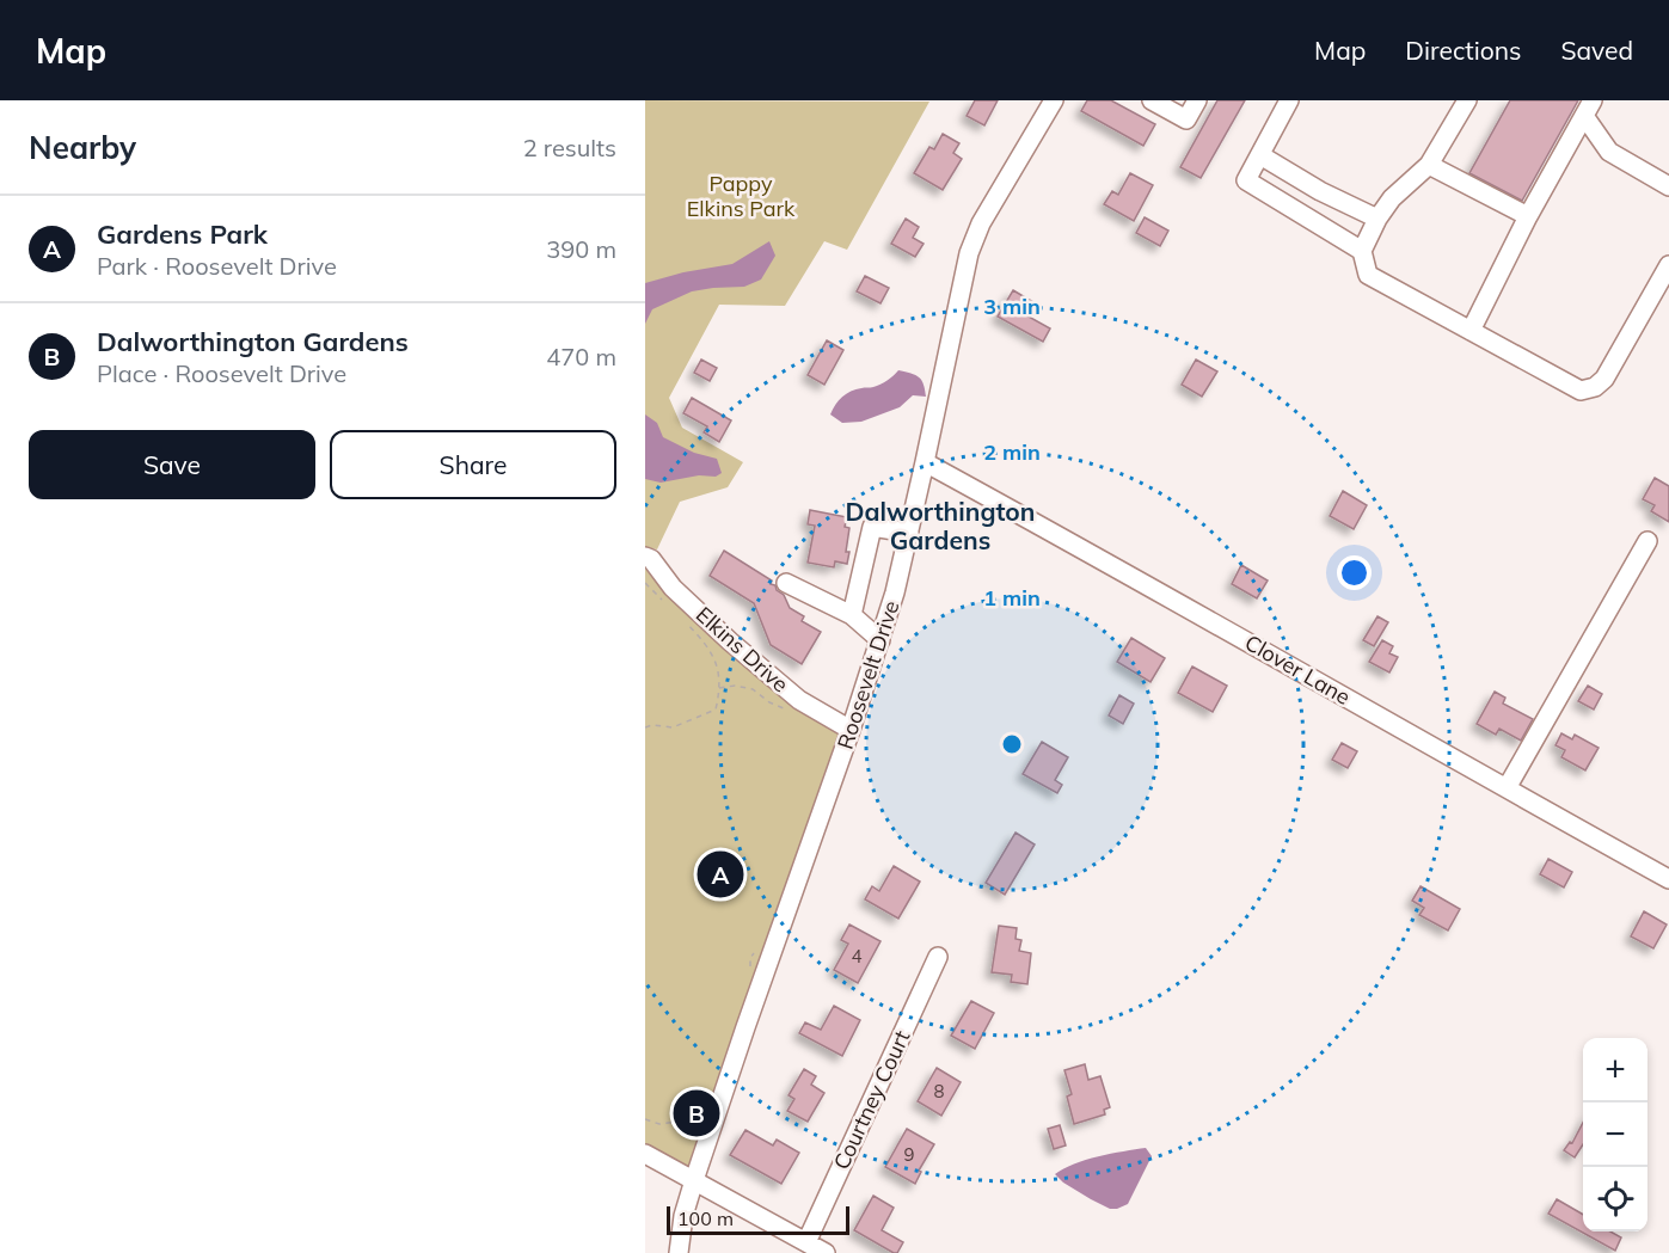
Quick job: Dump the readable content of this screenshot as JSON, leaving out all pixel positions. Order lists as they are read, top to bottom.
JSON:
{
  "streets": {
    "street": [
      "Elkins Drive",
      "Clover Lane",
      "Roosevelt Drive",
      "Courtney Court"
    ]
  },
  "crossings": [
    ["Elkins Drive", "Roosevelt Drive"],
    ["Clover Lane", "Roosevelt Drive"]
  ],
  "districts": ["Dalworthington Gardens"],
  "parks": ["Pappy Elkins Park"],
  "house_numbers": ["4", "8", "9"],
  "scale_bar": "100 m",
  "page": {
    "header": "Map",
    "nav": ["Map", "Directions", "Saved"],
    "heading": ["Nearby", "2 results"],
    "list": [
      {
        "mark": "A",
        "name": "Gardens Park",
        "note": "Park · Roosevelt Drive",
        "value": "390 m"
      },
      {
        "mark": "B",
        "name": "Dalworthington Gardens",
        "note": "Place · Roosevelt Drive",
        "value": "470 m"
      }
    ],
    "buttons": ["Save", "Share"],
    "pins": ["A", "B"],
    "map_buttons": ["+", "−"],
    "scale": "100 m"
  },
  "rings": ["3 min", "2 min", "1 min"]
}
